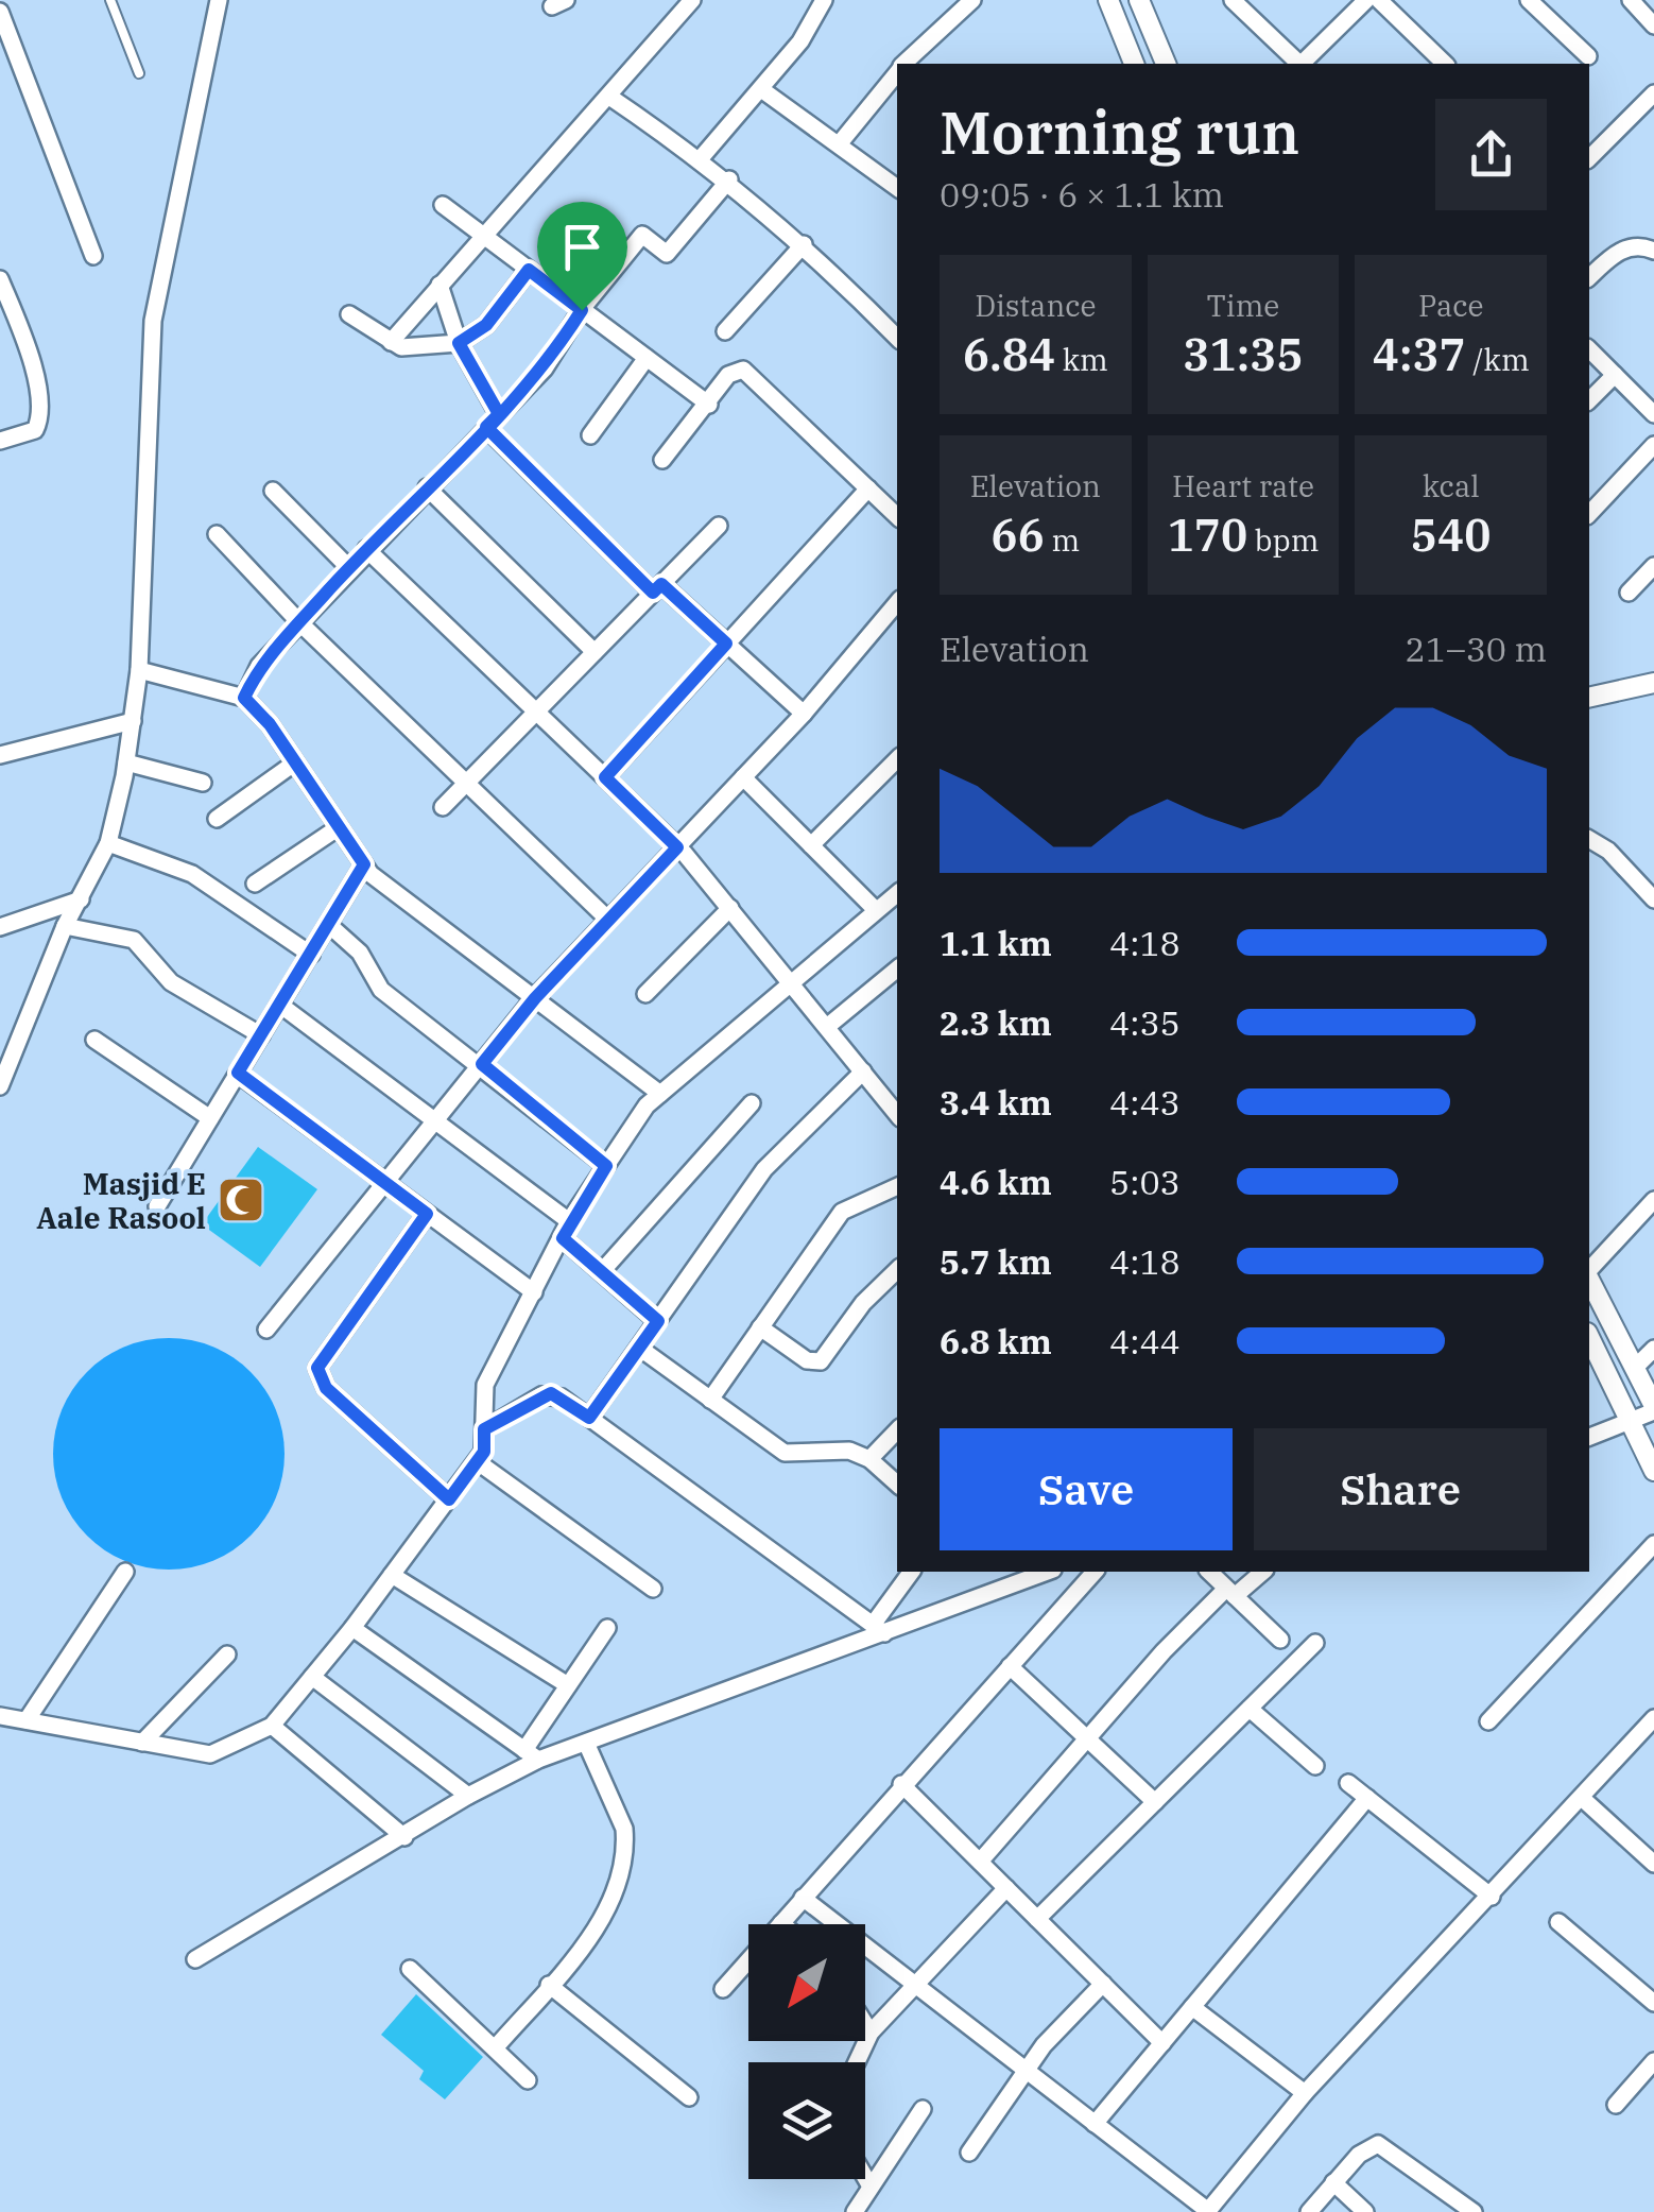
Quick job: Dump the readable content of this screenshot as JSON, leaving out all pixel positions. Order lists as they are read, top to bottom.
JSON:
{
  "places": {
    "mosque": ["Masjid E Aale Rasool"]
  },
  "north": "bottom left",
  "page": {
    "heading": ["Morning run", "09:05 · 6 × 1.1 km"],
    "stats": [
      ["Distance", "6.84 km"],
      ["Time", "31:35"],
      ["Pace", "4:37 /km"],
      ["Elevation", "66 m"],
      ["Heart rate", "170 bpm"],
      ["kcal", "540"]
    ],
    "chart": ["Elevation", "21–30 m"],
    "list": [
      {
        "name": "1.1 km",
        "note": "4:18"
      },
      {
        "name": "2.3 km",
        "note": "4:35"
      },
      {
        "name": "3.4 km",
        "note": "4:43"
      },
      {
        "name": "4.6 km",
        "note": "5:03"
      },
      {
        "name": "5.7 km",
        "note": "4:18"
      },
      {
        "name": "6.8 km",
        "note": "4:44"
      }
    ],
    "buttons": ["Save", "Share"]
  }
}
